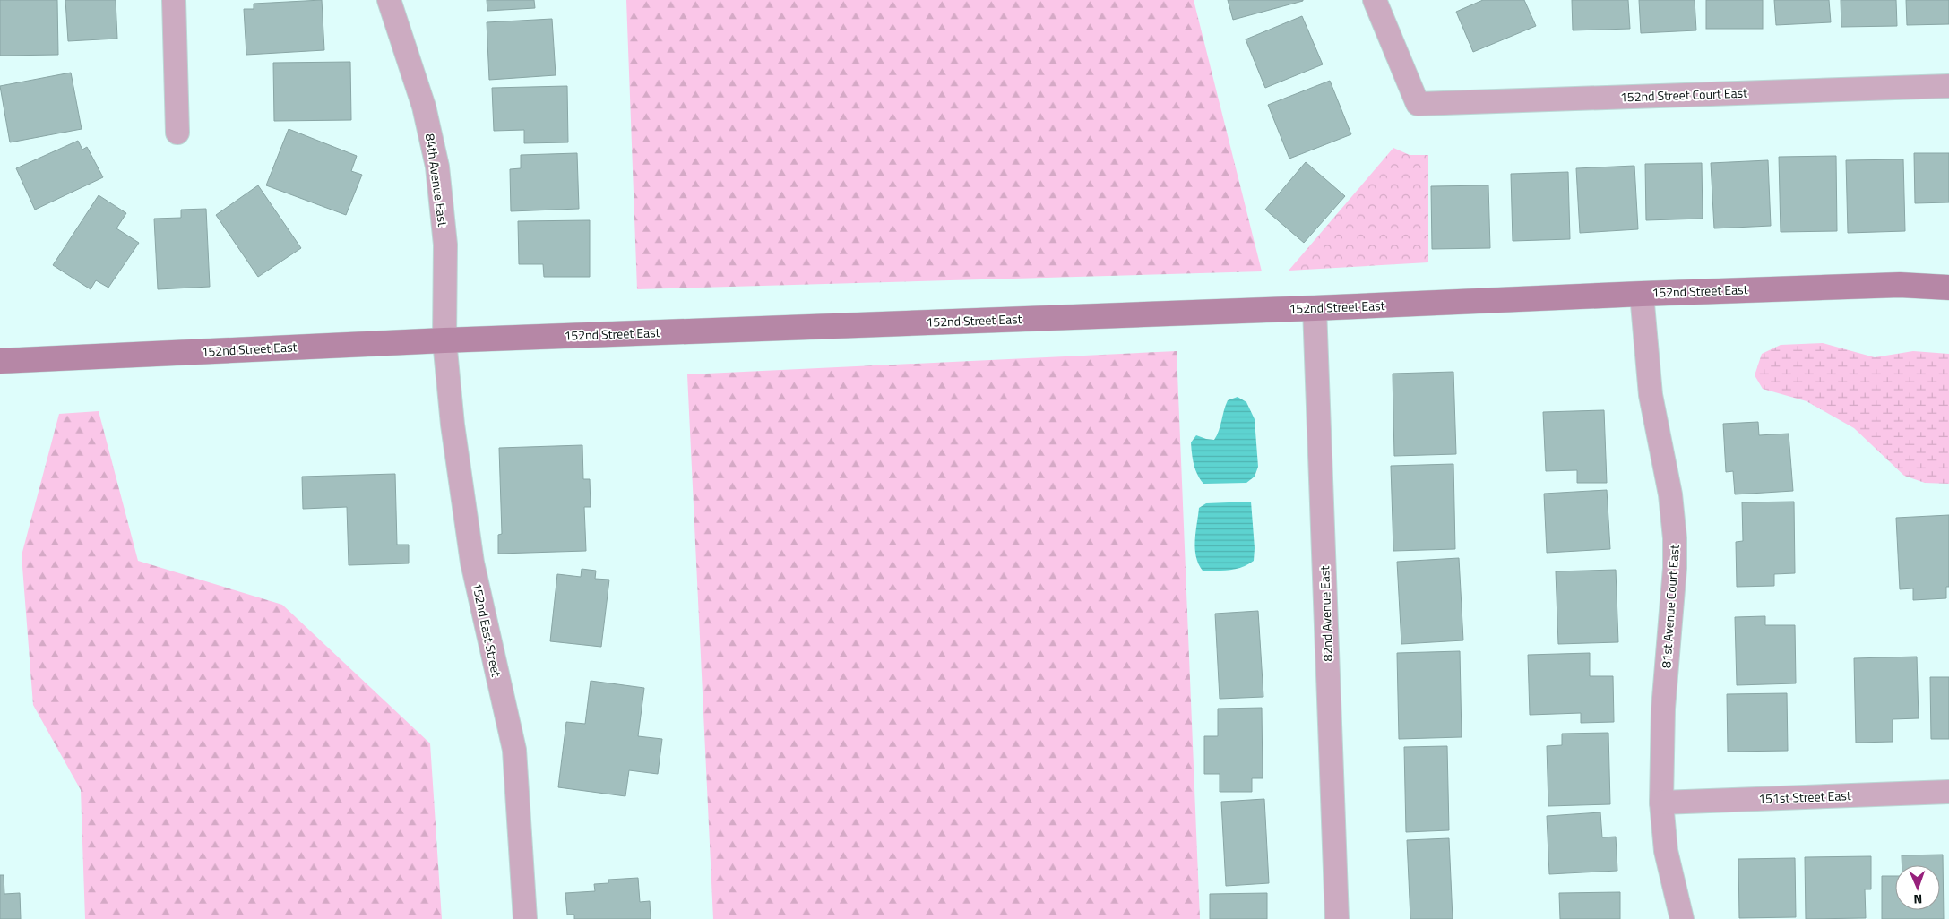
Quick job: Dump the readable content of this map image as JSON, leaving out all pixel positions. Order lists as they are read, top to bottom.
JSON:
{
  "streets": {
    "street": [
      "152nd Street Court East",
      "84th Avenue East",
      "152nd Street East",
      "81st Avenue Court East",
      "82nd Avenue East",
      "152nd East Street",
      "151st Street East"
    ]
  },
  "crossings": [
    ["84th Avenue East", "152nd Street East"],
    ["84th Avenue East", "152nd East Street"],
    ["152nd Street East", "81st Avenue Court East"],
    ["152nd Street East", "82nd Avenue East"],
    ["152nd Street East", "152nd East Street"],
    ["81st Avenue Court East", "151st Street East"]
  ],
  "north": "bottom"
}
